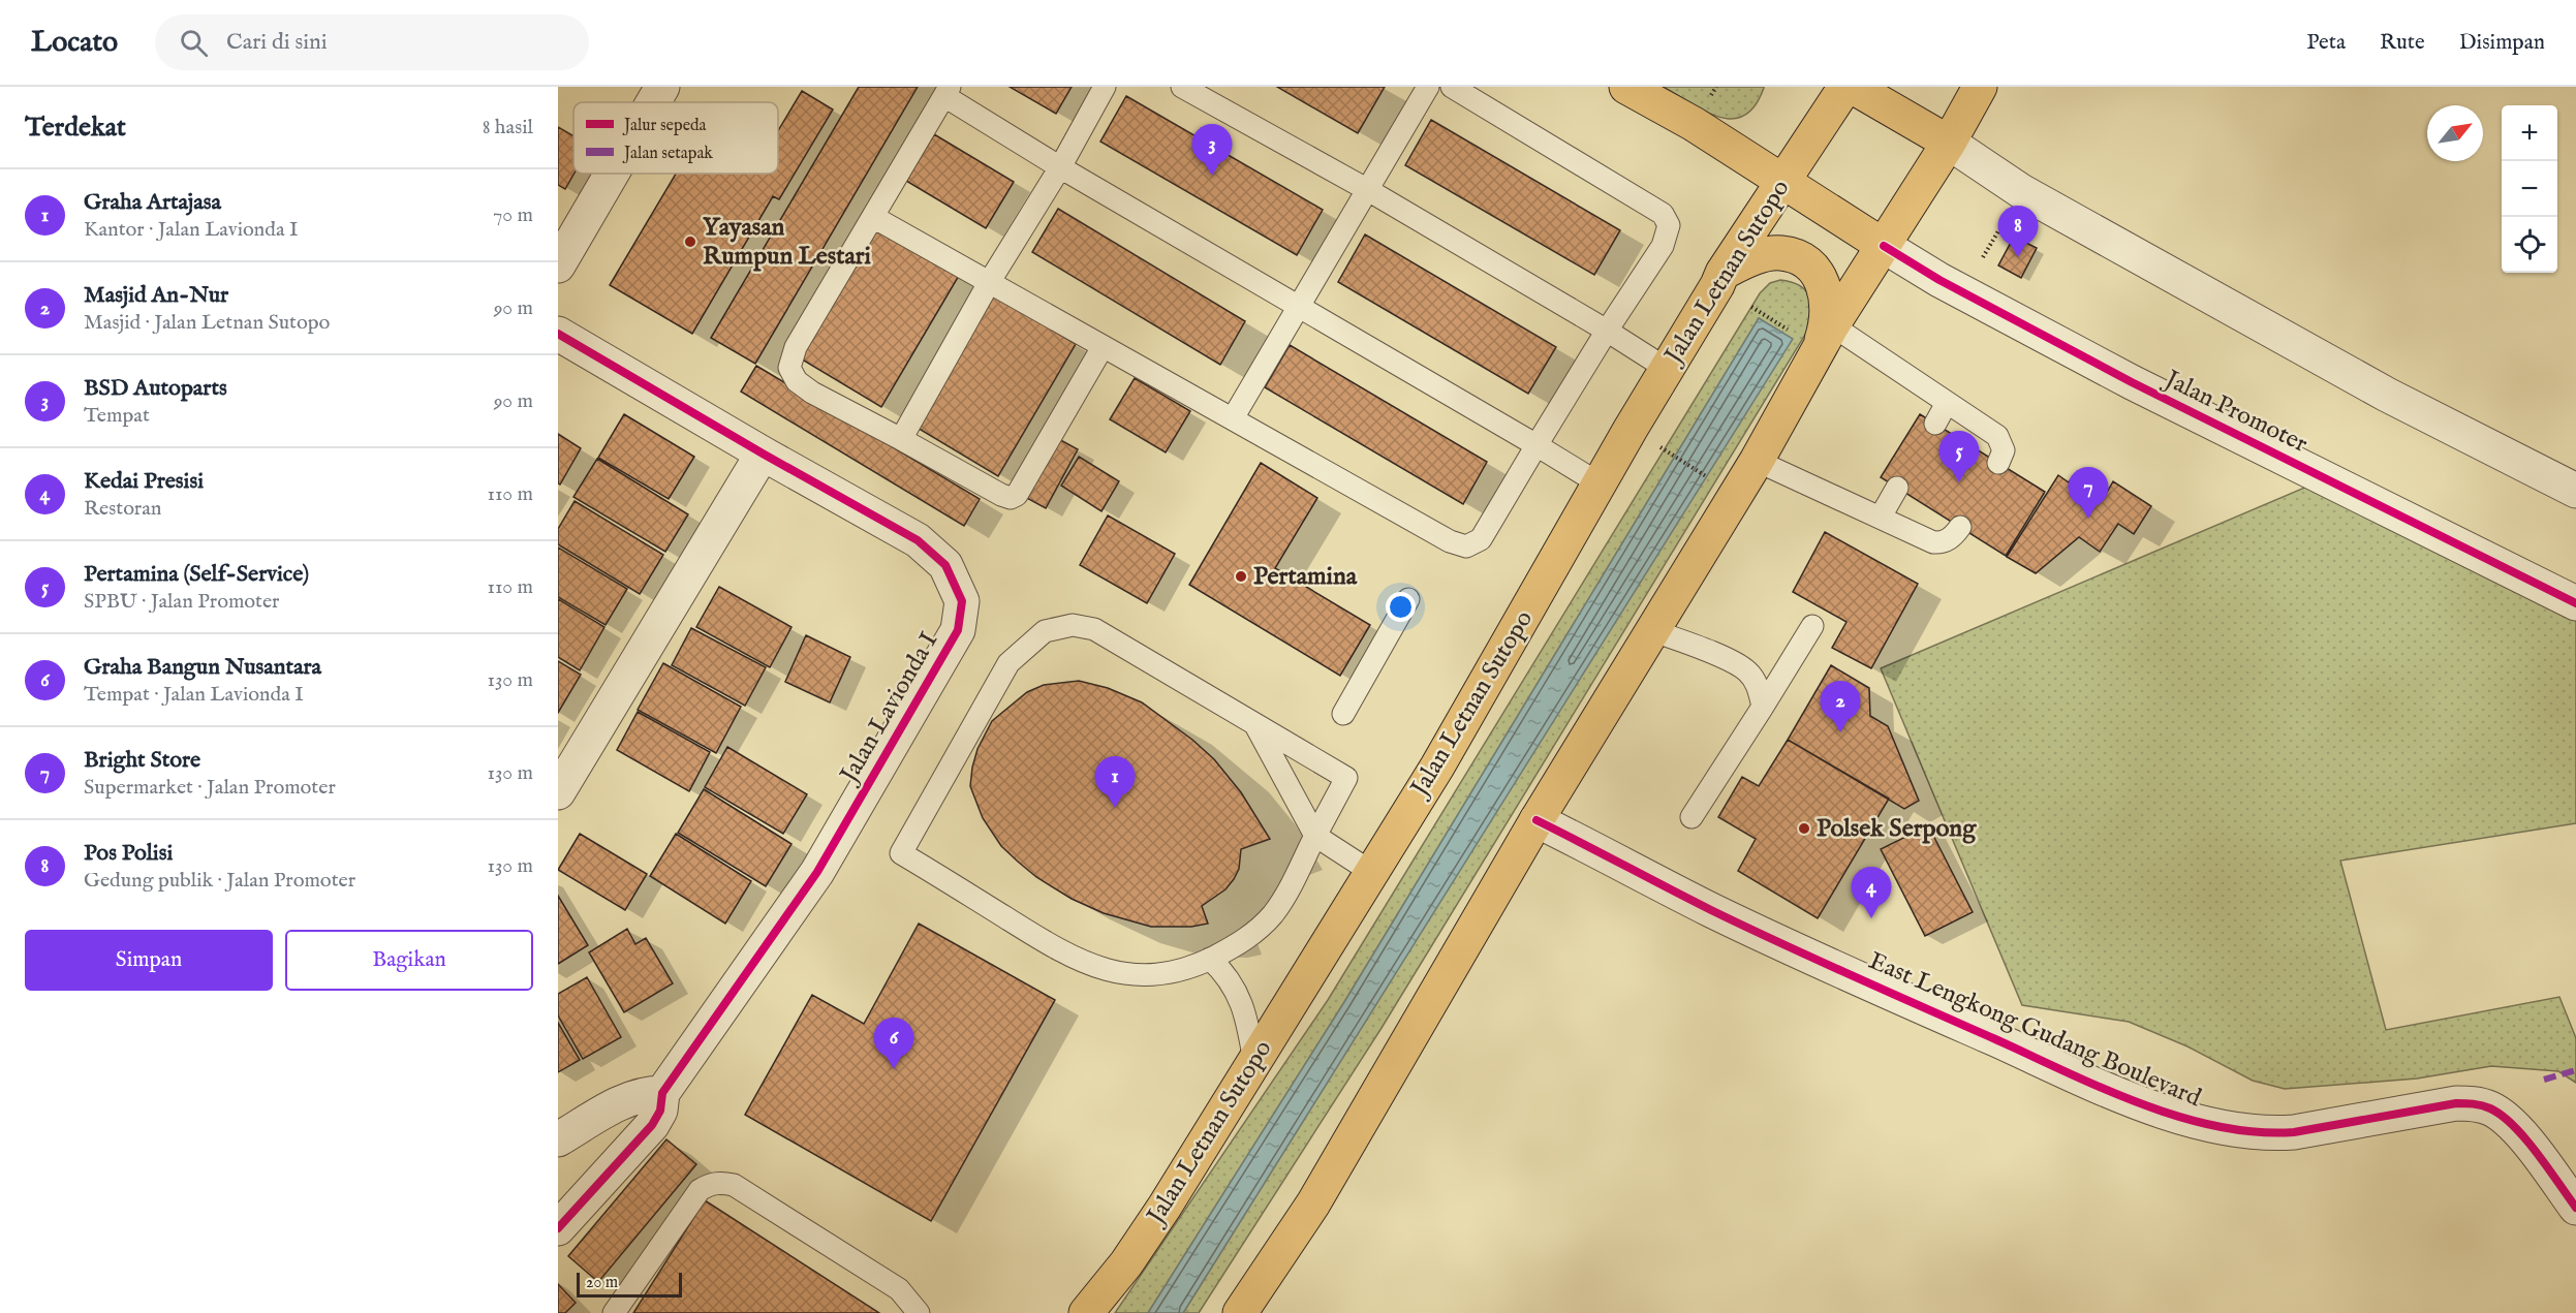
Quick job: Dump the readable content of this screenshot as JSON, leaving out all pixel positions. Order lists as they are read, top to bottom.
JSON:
{
  "streets": {
    "main road": ["Jalan Letnan Sutopo"],
    "street": ["Jalan Promoter", "Jalan Lavionda I", "East Lengkong Gudang Boulevard"]
  },
  "places": ["Yayasan Rumpun Lestari", "Pertamina", "Polsek Serpong"],
  "legend": ["Jalur sepeda", "Jalan setapak"],
  "scale_bar": "20 m",
  "north": "top right",
  "page": {
    "header": "Locato",
    "search": "Cari di sini",
    "nav": ["Peta", "Rute", "Disimpan"],
    "heading": ["Terdekat", "8 hasil"],
    "map_buttons": ["+", "−"],
    "pins": [
      "3",
      "8",
      "5",
      "7",
      "2",
      "1",
      "4",
      "6"
    ],
    "list": [
      {
        "mark": "1",
        "name": "Graha Artajasa",
        "note": "Kantor · Jalan Lavionda I",
        "value": "70 m"
      },
      {
        "mark": "2",
        "name": "Masjid An-Nur",
        "note": "Masjid · Jalan Letnan Sutopo",
        "value": "90 m"
      },
      {
        "mark": "3",
        "name": "BSD Autoparts",
        "note": "Tempat",
        "value": "90 m"
      },
      {
        "mark": "4",
        "name": "Kedai Presisi",
        "note": "Restoran",
        "value": "110 m"
      },
      {
        "mark": "5",
        "name": "Pertamina (Self-Service)",
        "note": "SPBU · Jalan Promoter",
        "value": "110 m"
      },
      {
        "mark": "6",
        "name": "Graha Bangun Nusantara",
        "note": "Tempat · Jalan Lavionda I",
        "value": "130 m"
      },
      {
        "mark": "7",
        "name": "Bright Store",
        "note": "Supermarket · Jalan Promoter",
        "value": "130 m"
      },
      {
        "mark": "8",
        "name": "Pos Polisi",
        "note": "Gedung publik · Jalan Promoter",
        "value": "130 m"
      }
    ],
    "buttons": ["Simpan", "Bagikan"],
    "scale": "20 m"
  }
}
